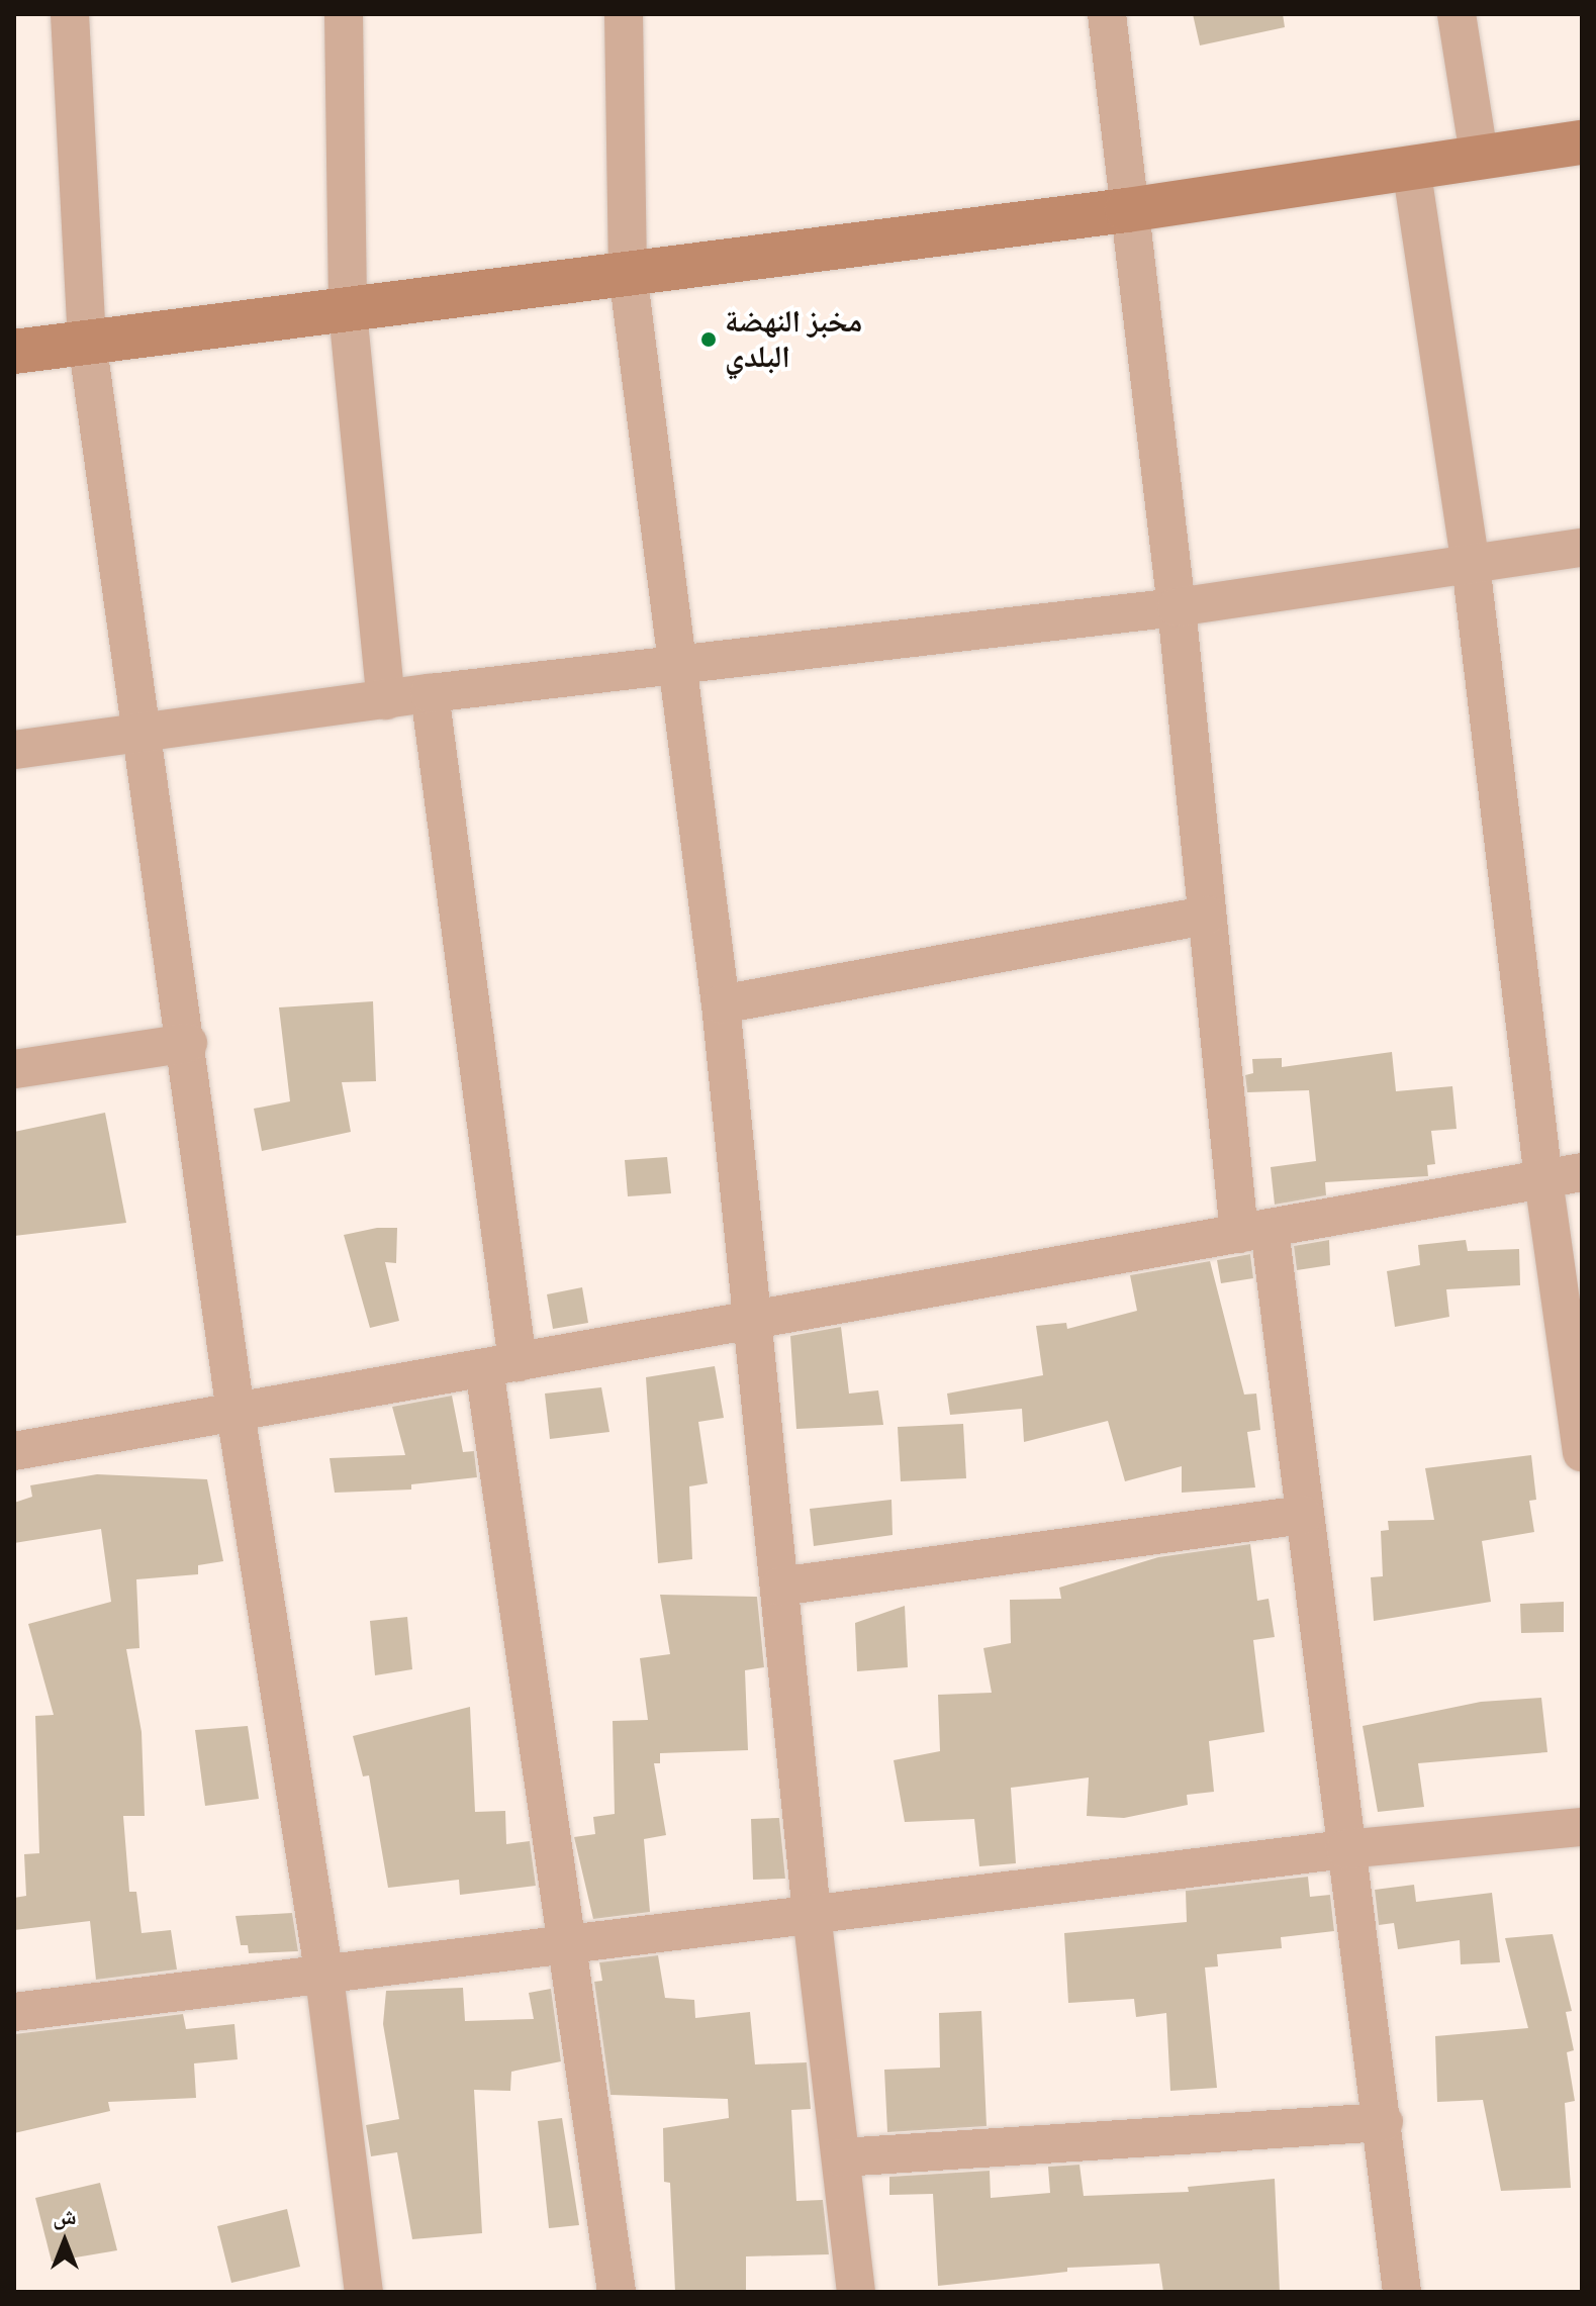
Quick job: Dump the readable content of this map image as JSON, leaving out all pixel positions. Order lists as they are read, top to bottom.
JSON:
{
  "places": ["مخبز النهضة البلدي"],
  "north": "top"
}
